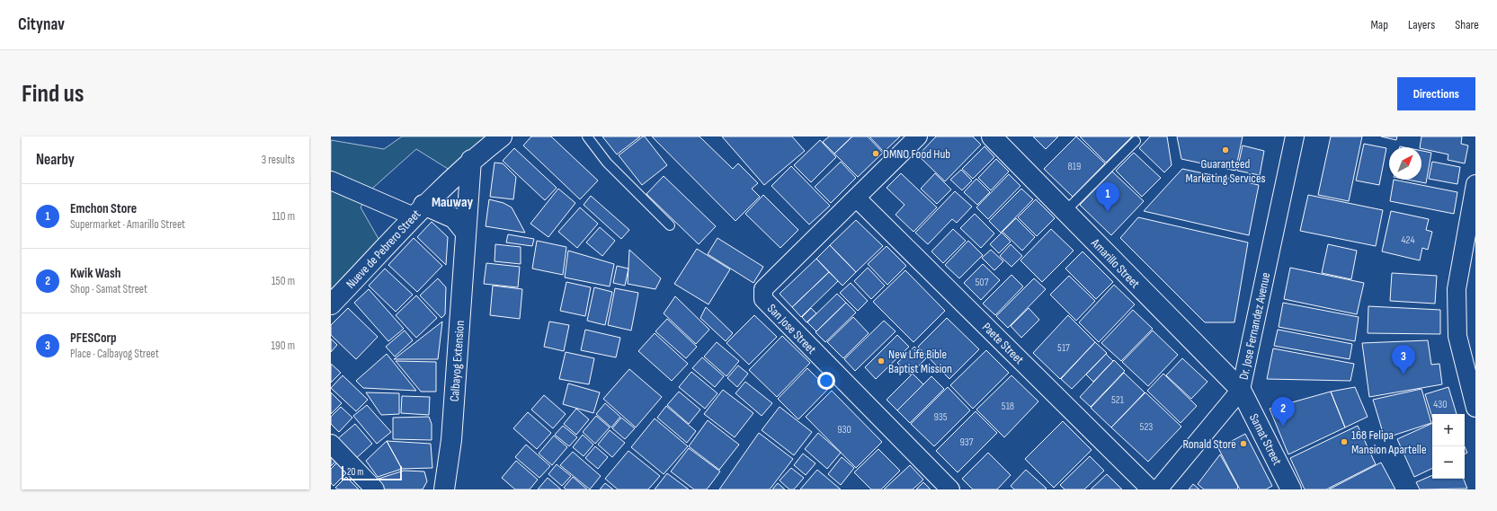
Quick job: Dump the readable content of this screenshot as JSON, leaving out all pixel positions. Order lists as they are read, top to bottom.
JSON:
{
  "streets": {
    "main road": [
      "Nueve de Pebrero Street",
      "Amarillo Street",
      "Calbayog Extension",
      "Samat Street"
    ],
    "street": ["Dr. Jose Fernandez Avenue", "San Jose Street", "Paete Street"]
  },
  "crossings": [
    ["Nueve de Pebrero Street", "Calbayog Extension"],
    ["Amarillo Street", "Dr. Jose Fernandez Avenue"],
    ["Amarillo Street", "Samat Street"],
    ["Dr. Jose Fernandez Avenue", "Samat Street"],
    ["San Jose Street", "Paete Street"]
  ],
  "districts": ["Mauway"],
  "places": [
    "Guaranteed Marketing Services",
    "DMNO Food Hub",
    "New Life Bible Baptist Mission",
    "168 Felipa Mansion Apartelle",
    "Ronald Store"
  ],
  "house_numbers": [
    "819",
    "424",
    "507",
    "517",
    "521",
    "430",
    "518",
    "935",
    "523",
    "930",
    "937"
  ],
  "scale_bar": "20 m",
  "north": "top right",
  "page": {
    "header": "Citynav",
    "nav": ["Map", "Layers", "Share"],
    "buttons": "Directions",
    "title": "Find us",
    "heading": ["Nearby", "3 results"],
    "pins": ["1", "3", "2"],
    "list": [
      {
        "mark": "1",
        "name": "Emchon Store",
        "note": "Supermarket · Amarillo Street",
        "value": "110 m"
      },
      {
        "mark": "2",
        "name": "Kwik Wash",
        "note": "Shop · Samat Street",
        "value": "150 m"
      },
      {
        "mark": "3",
        "name": "PFESCorp",
        "note": "Place · Calbayog Street",
        "value": "190 m"
      }
    ],
    "map_buttons": ["+", "−"],
    "scale": "20 m"
  }
}
